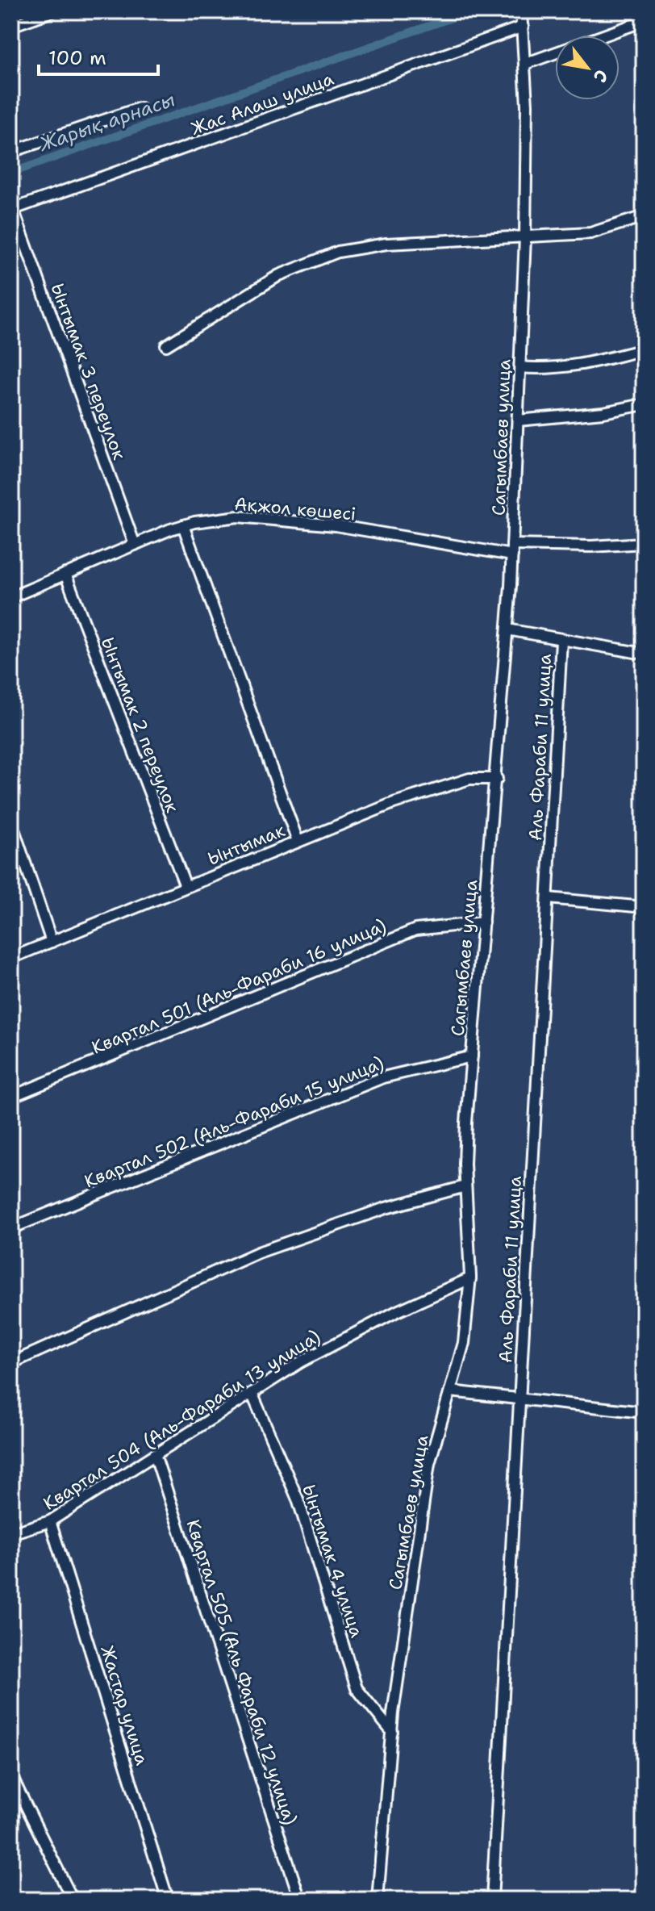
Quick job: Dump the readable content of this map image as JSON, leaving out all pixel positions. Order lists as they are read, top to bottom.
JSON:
{
  "streets": {
    "street": [
      "Жас Алаш улица",
      "Ынтымак 3 переулок",
      "Сагымбаев улица",
      "Ақжол көшесі",
      "Ынтымак 2 переулок",
      "Аль Фараби 11 улица",
      "Ынтымак",
      "Квартал 501 (Аль-Фараби 16 улица)",
      "Квартал 502 (Аль-Фараби 15 улица)",
      "Квартал 504 (Аль-Фараби 13 улица)",
      "Ынтымак 4 улица",
      "Квартал 505 (Аль Фараби 12 улица)",
      "Жастар улица"
    ]
  },
  "crossings": [
    ["Жас Алаш улица", "Ынтымак 3 переулок"],
    ["Жас Алаш улица", "Сагымбаев улица"],
    ["Ынтымак 3 переулок", "Ақжол көшесі"],
    ["Сагымбаев улица", "Ақжол көшесі"],
    ["Сагымбаев улица", "Ынтымак"],
    ["Сагымбаев улица", "Квартал 501 (Аль-Фараби 16 улица)"],
    ["Сагымбаев улица", "Квартал 502 (Аль-Фараби 15 улица)"],
    ["Сагымбаев улица", "Квартал 504 (Аль-Фараби 13 улица)"],
    ["Сагымбаев улица", "Ынтымак 4 улица"],
    ["Ақжол көшесі", "Ынтымак 2 переулок"],
    ["Ынтымак 2 переулок", "Ынтымак"],
    ["Квартал 504 (Аль-Фараби 13 улица)", "Ынтымак 4 улица"],
    ["Квартал 504 (Аль-Фараби 13 улица)", "Квартал 505 (Аль Фараби 12 улица)"],
    ["Квартал 504 (Аль-Фараби 13 улица)", "Жастар улица"]
  ],
  "water": ["Жарық арнасы"],
  "scale_bar": "100 m",
  "north": "bottom right"
}
